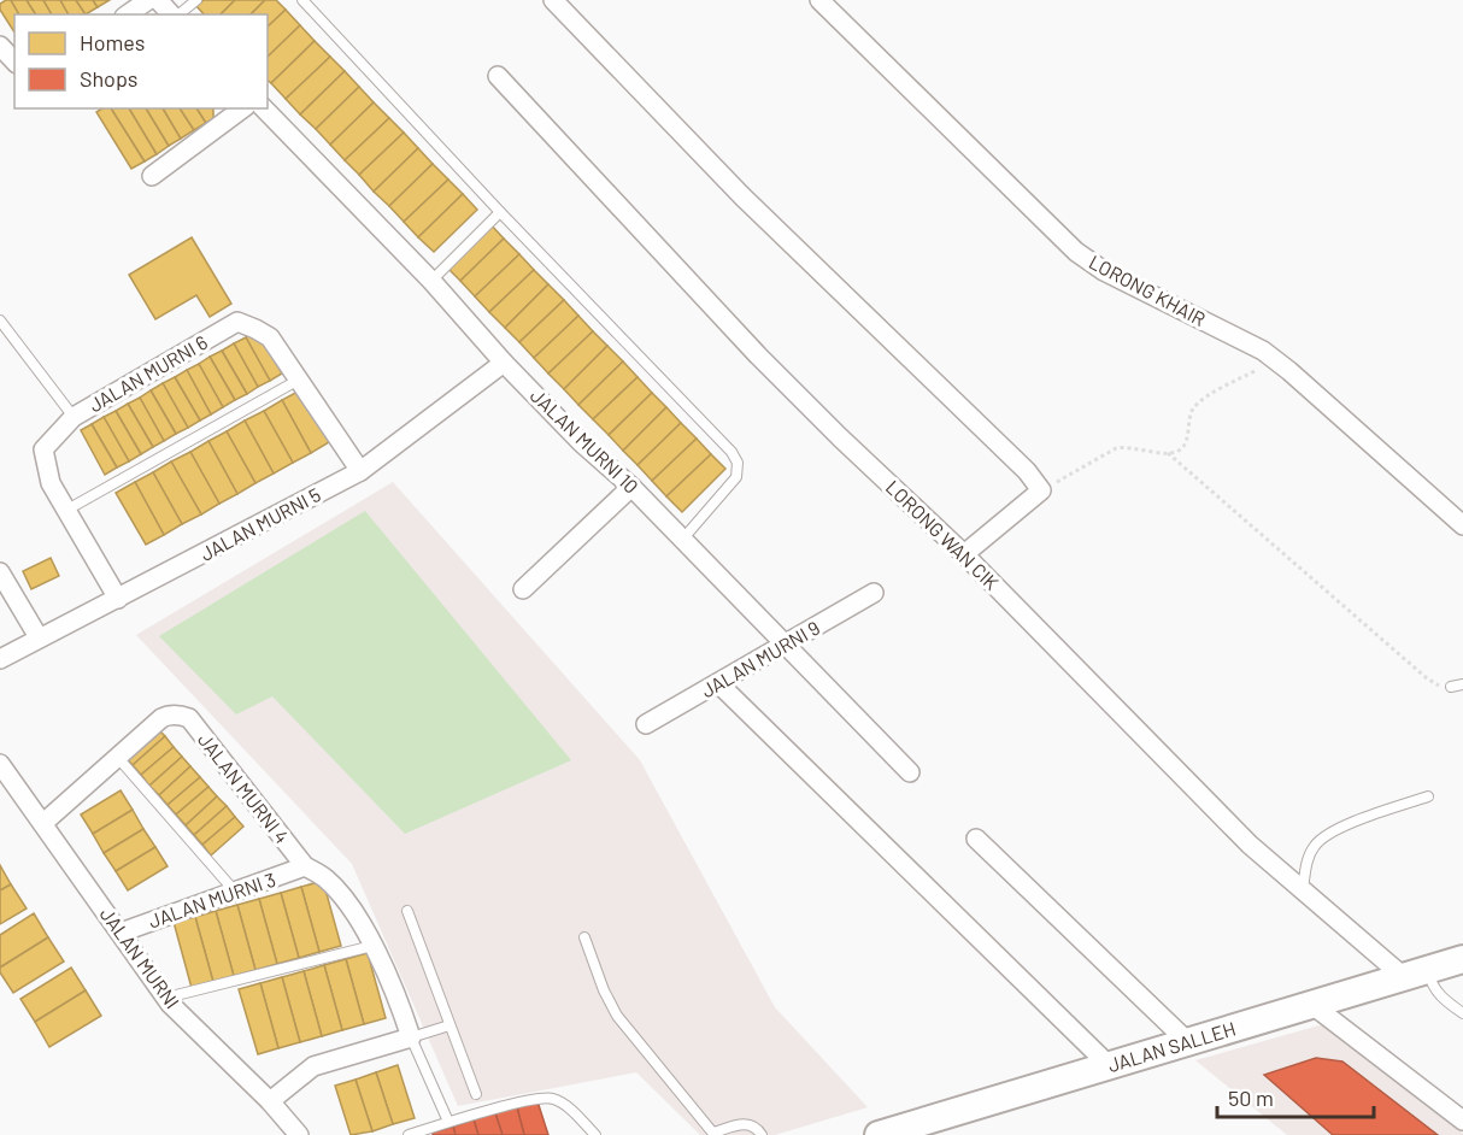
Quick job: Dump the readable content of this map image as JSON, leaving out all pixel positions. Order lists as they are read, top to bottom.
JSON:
{
  "streets": {
    "main road": ["JALAN SALLEH"],
    "street": [
      "LORONG KHAIR",
      "JALAN MURNI 6",
      "JALAN MURNI 10",
      "JALAN MURNI 5",
      "LORONG WAN CIK",
      "JALAN MURNI 9",
      "JALAN MURNI 4",
      "JALAN MURNI 3",
      "JALAN MURNI"
    ]
  },
  "crossings": [
    ["JALAN MURNI 6", "JALAN MURNI 5"],
    ["JALAN MURNI 10", "JALAN MURNI 5"],
    ["JALAN MURNI 10", "JALAN MURNI 9"],
    ["LORONG WAN CIK", "JALAN SALLEH"],
    ["JALAN MURNI 4", "JALAN MURNI 3"],
    ["JALAN MURNI 4", "JALAN MURNI"],
    ["JALAN MURNI 3", "JALAN MURNI"]
  ],
  "legend": ["Homes", "Shops"],
  "scale_bar": "50 m"
}
